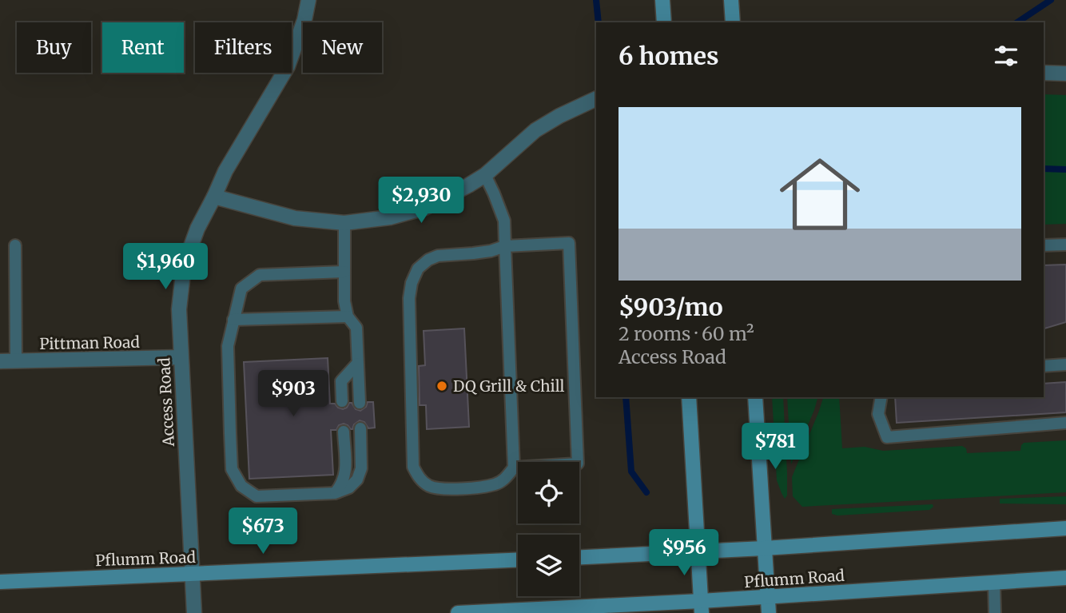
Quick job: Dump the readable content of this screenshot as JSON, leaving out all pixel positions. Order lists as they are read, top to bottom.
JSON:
{
  "streets": {
    "main road": ["Pflumm Road"],
    "street": ["Pittman Road", "Access Road"]
  },
  "crossings": [
    ["Pittman Road", "Access Road"],
    ["Access Road", "Pflumm Road"]
  ],
  "places": ["DQ Grill & Chill"],
  "page": {
    "chip": [
      "Buy",
      "Rent",
      "Filters",
      "New"
    ],
    "heading": "6 homes",
    "list": [
      {
        "name": "$903/mo",
        "note": "2 rooms · 60 m² · Access Road"
      }
    ],
    "price": [
      "$2,930",
      "$1,960",
      "$903",
      "$781",
      "$673",
      "$956"
    ]
  }
}
